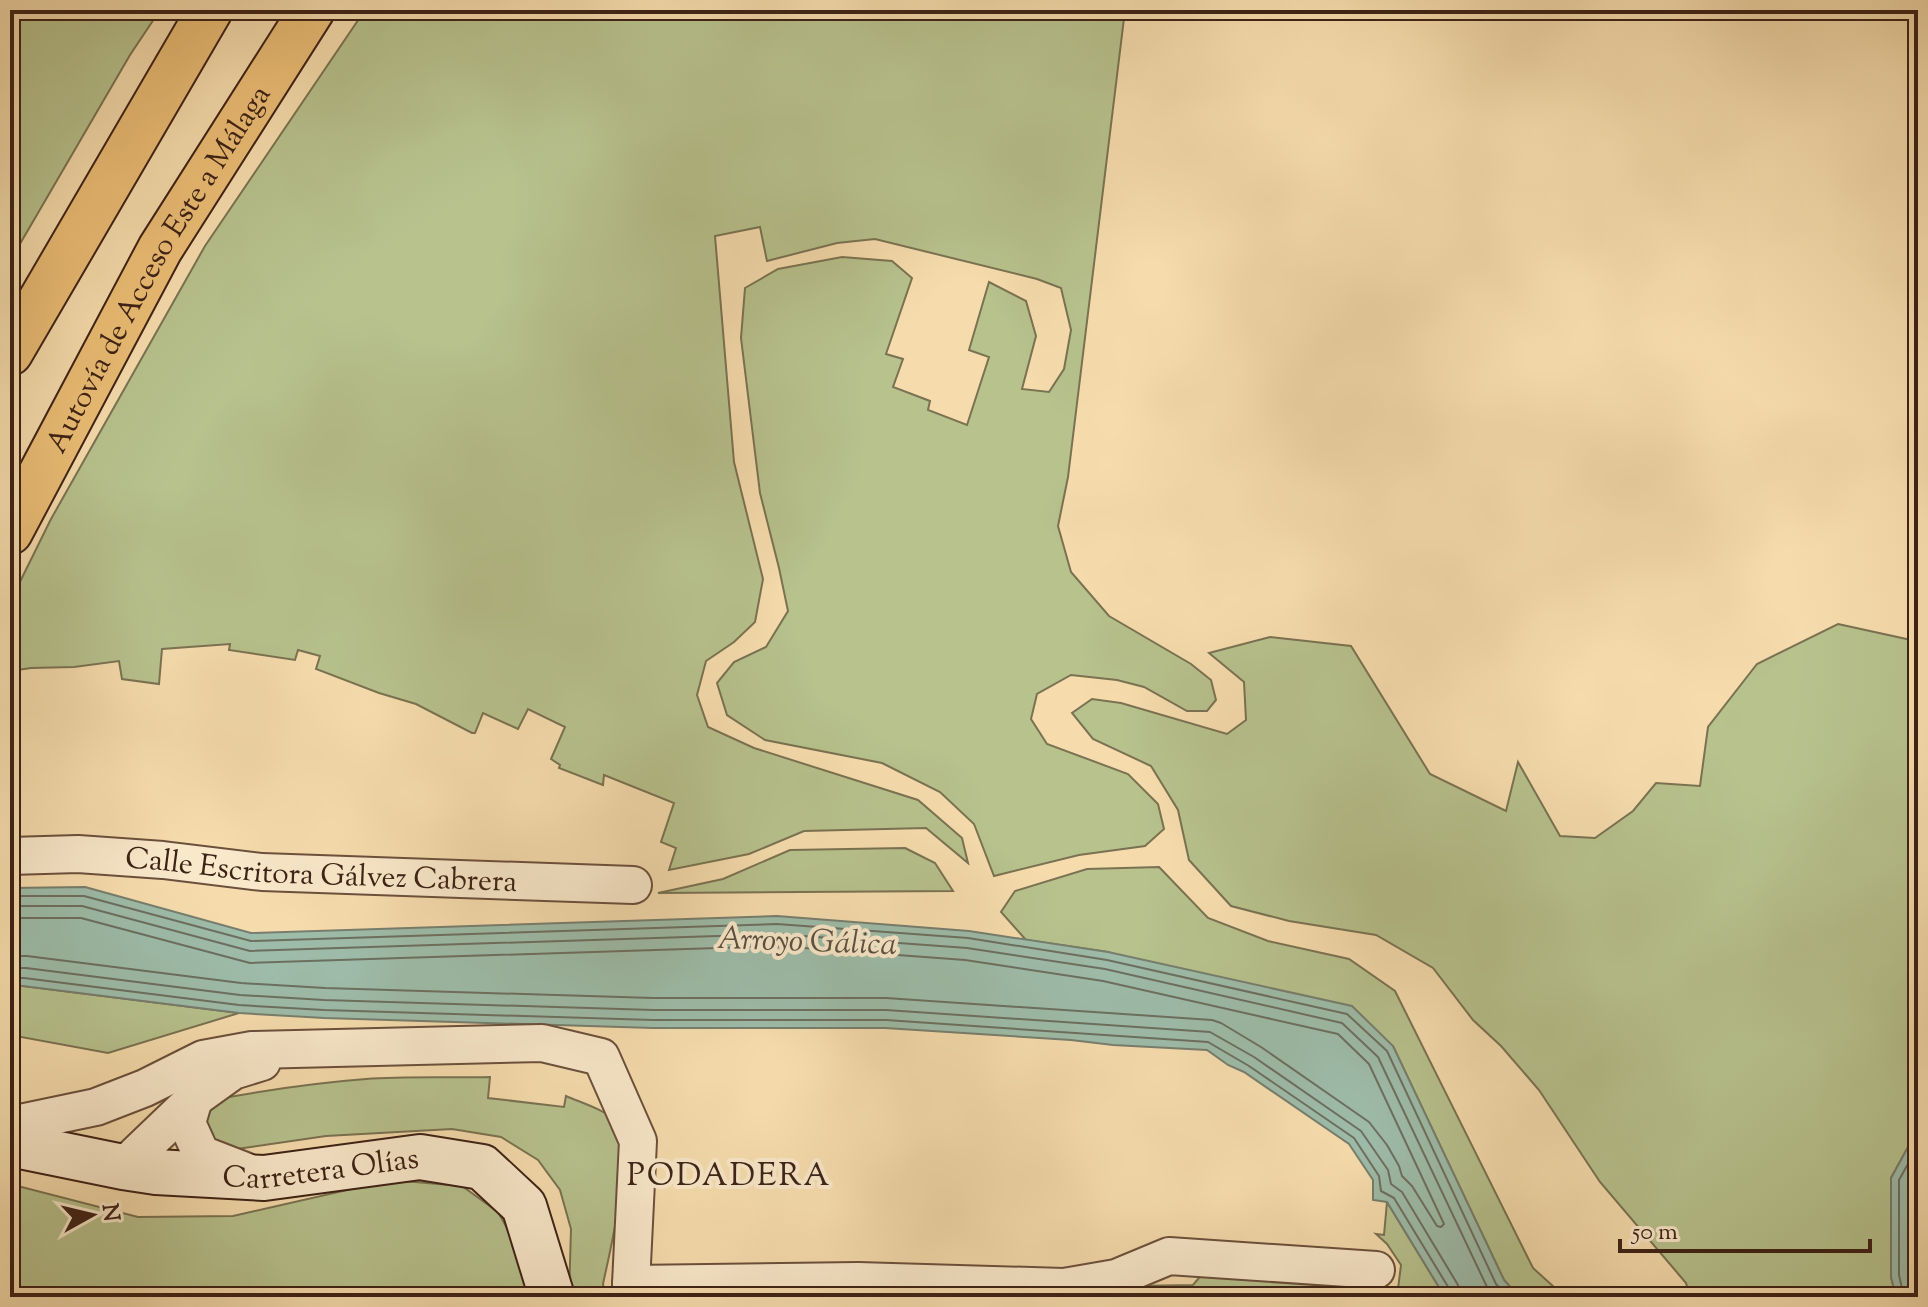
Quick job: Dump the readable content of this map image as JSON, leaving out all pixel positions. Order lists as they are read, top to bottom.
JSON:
{
  "streets": {
    "highway": ["Autovía de Acceso Este a Málaga"],
    "main road": ["Carretera Olías"],
    "street": ["Calle Escritora Gálvez Cabrera"]
  },
  "districts": ["PODADERA"],
  "water": ["Arroyo Gálica"],
  "scale_bar": "50 m",
  "north": "right"
}
